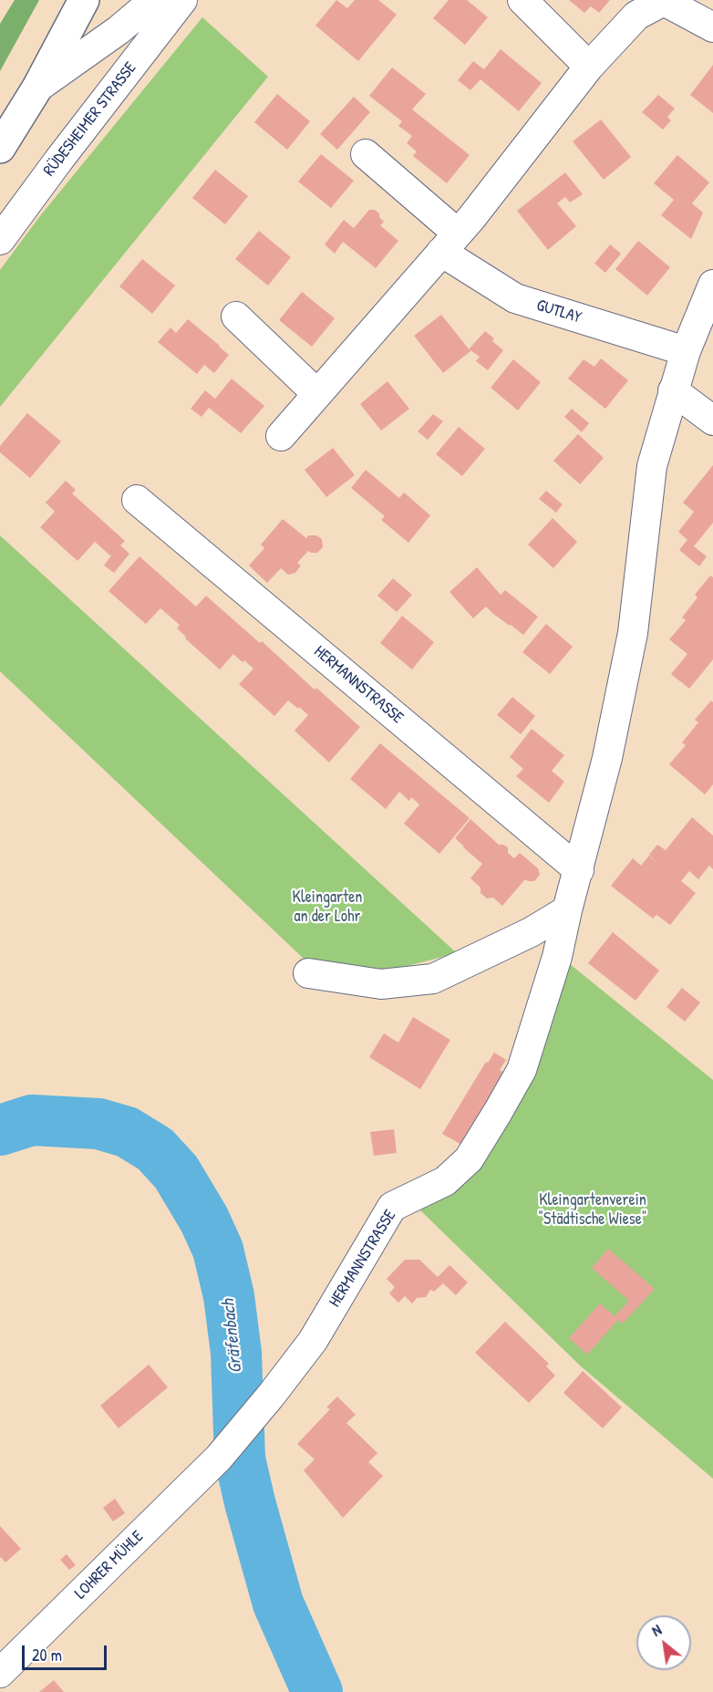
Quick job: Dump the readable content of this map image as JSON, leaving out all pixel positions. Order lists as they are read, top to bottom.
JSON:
{
  "streets": {
    "street": [
      "RÜDESHEIMER STRASSE",
      "GUTLAY",
      "HERMANNSTRASSE",
      "LOHRER MÜHLE"
    ]
  },
  "crossings": [
    ["GUTLAY", "HERMANNSTRASSE"],
    ["HERMANNSTRASSE", "LOHRER MÜHLE"]
  ],
  "water": ["Gräfenbach"],
  "parks": ["Kleingarten an der Lohr", "Kleingartenverein \"Städtische Wiese\""],
  "scale_bar": "20 m",
  "north": "top left"
}
